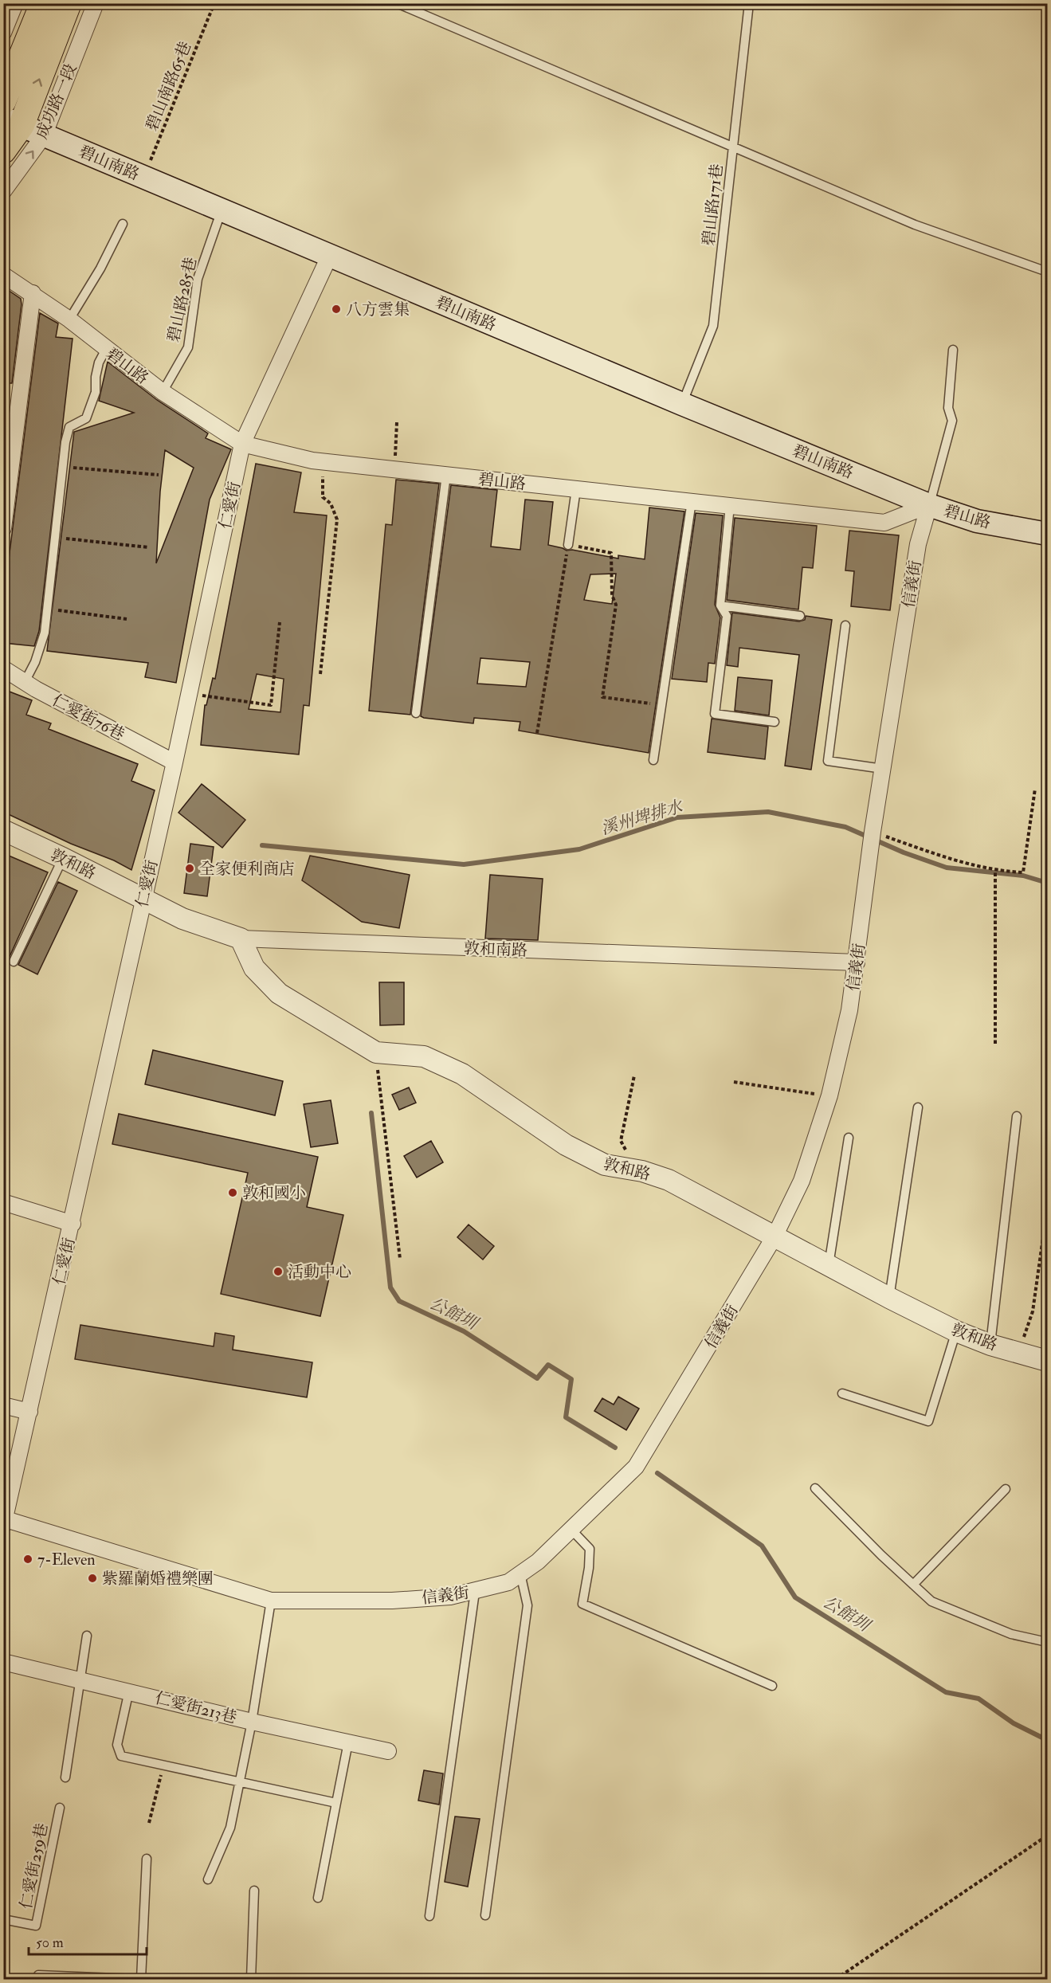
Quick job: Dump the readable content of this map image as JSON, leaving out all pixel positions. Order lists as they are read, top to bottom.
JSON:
{
  "streets": {
    "main road": ["成功路一段", "碧山南路", "碧山路"],
    "street": [
      "仁愛街",
      "信義街",
      "仁愛街76巷",
      "敦和路",
      "敦和南路",
      "仁愛街213巷"
    ],
    "lane": ["碧山路171巷", "碧山路285巷", "仁愛街259巷"],
    "path": ["碧山南路65巷"]
  },
  "crossings": [
    ["碧山南路65巷", "碧山南路"],
    ["成功路一段", "碧山南路"],
    ["碧山南路", "碧山路171巷"],
    ["碧山南路", "碧山路285巷"],
    ["碧山南路", "碧山路"],
    ["碧山南路", "仁愛街"],
    ["碧山南路", "信義街"],
    ["碧山路285巷", "碧山路"],
    ["碧山路", "仁愛街"],
    ["碧山路", "信義街"],
    ["仁愛街", "信義街"],
    ["仁愛街", "仁愛街76巷"],
    ["仁愛街", "敦和路"],
    ["仁愛街", "敦和南路"],
    ["信義街", "敦和路"],
    ["信義街", "敦和南路"],
    ["敦和路", "敦和南路"]
  ],
  "water": ["溪州埤排水", "公館圳"],
  "places": [
    "八方雲集",
    "全家便利商店",
    "敦和國小",
    "活動中心",
    "7-Eleven",
    "紫羅蘭婚禮樂團"
  ],
  "scale_bar": "50 m"
}
